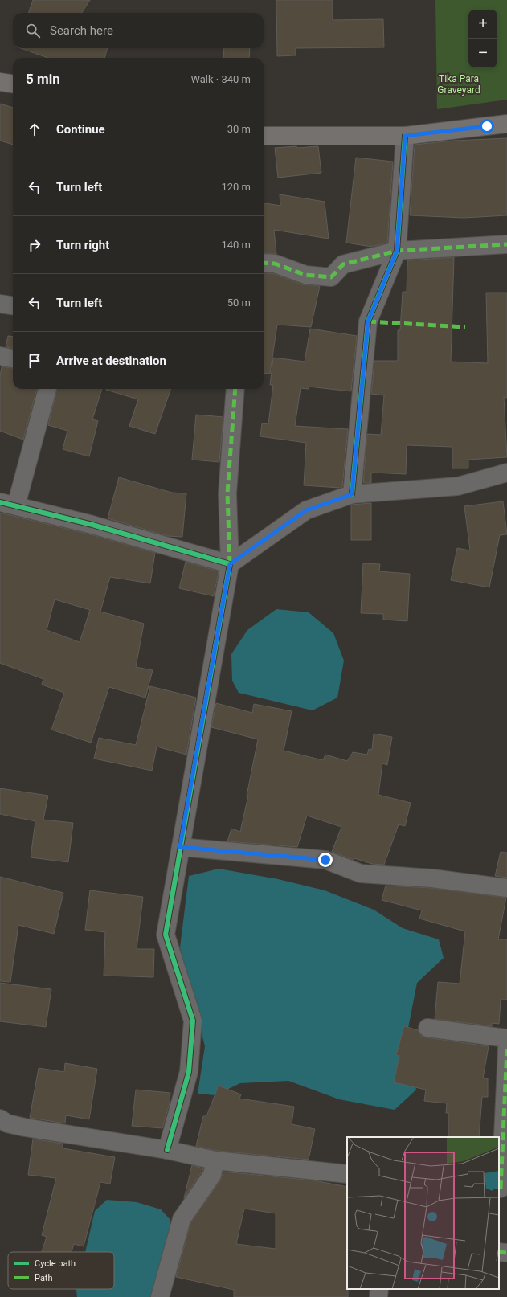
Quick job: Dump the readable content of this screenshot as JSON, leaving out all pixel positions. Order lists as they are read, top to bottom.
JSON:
{
  "parks": ["Tika Para Graveyard"],
  "legend": ["Cycle path", "Path"],
  "page": {
    "map_buttons": ["+", "−"],
    "search": "Search here",
    "heading": ["5 min", "Walk · 340 m"],
    "list": [
      ["Continue", "30 m"],
      ["Turn left", "120 m"],
      ["Turn right", "140 m"],
      ["Turn left", "50 m"],
      "Arrive at destination"
    ]
  }
}
